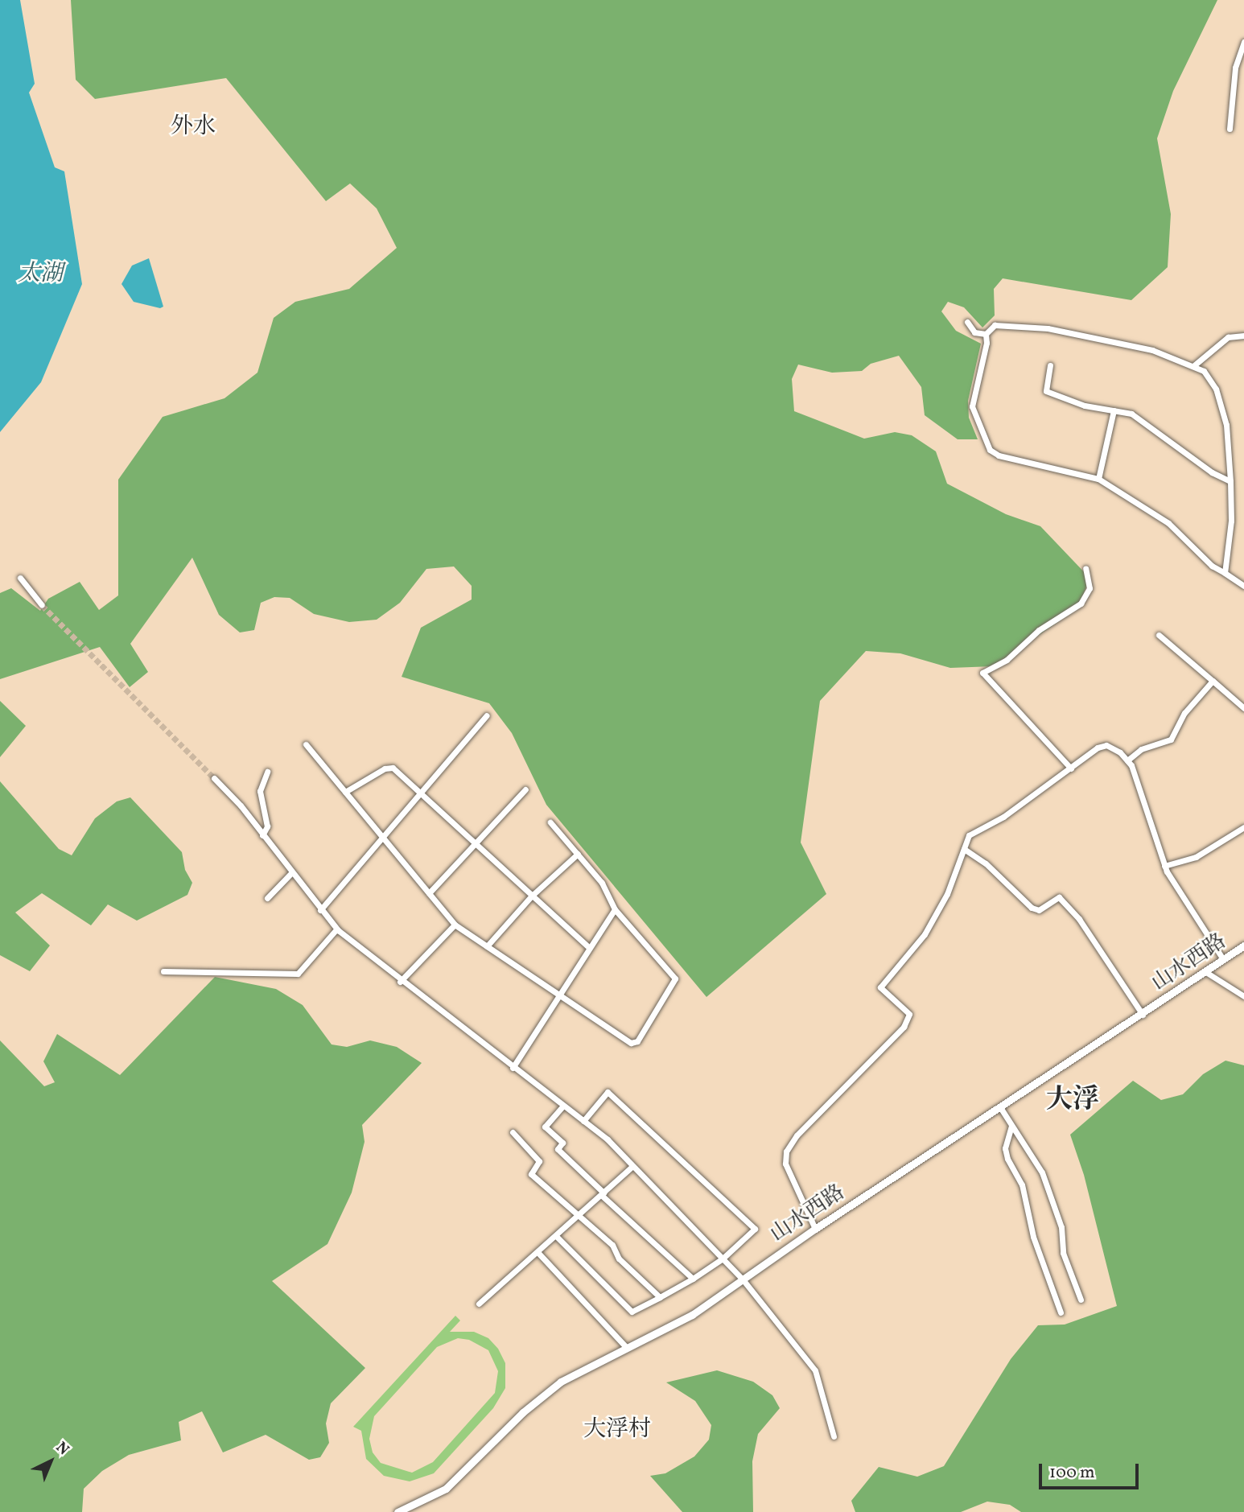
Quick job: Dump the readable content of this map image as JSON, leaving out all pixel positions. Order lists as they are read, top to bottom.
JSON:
{
  "streets": {
    "street": ["山水西路"]
  },
  "districts": ["外水", "大浮", "大浮村"],
  "water": ["太湖"],
  "scale_bar": "100 m",
  "north": "top right"
}
